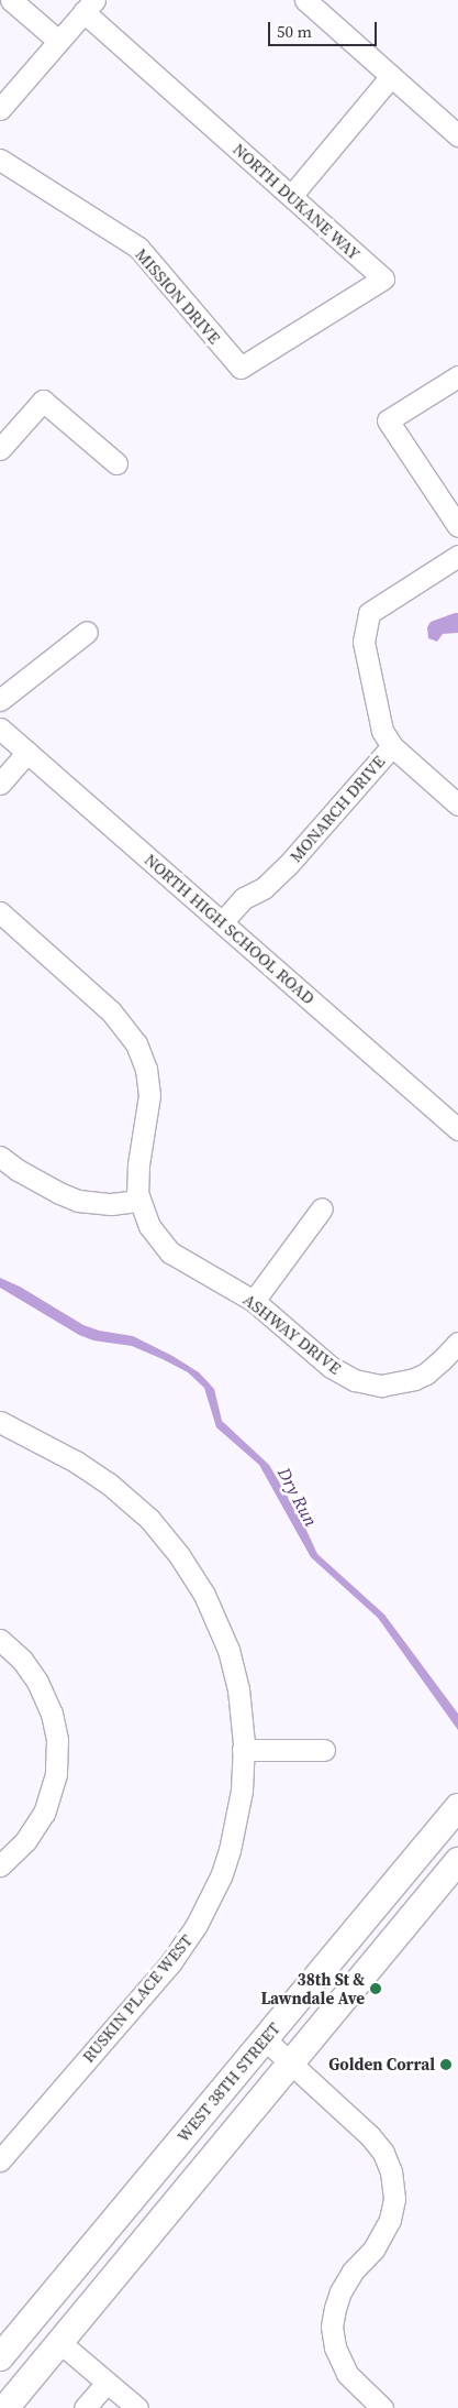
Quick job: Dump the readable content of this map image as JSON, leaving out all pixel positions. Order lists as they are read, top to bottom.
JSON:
{
  "streets": {
    "main road": ["WEST 38TH STREET"],
    "street": [
      "NORTH DUKANE WAY",
      "MISSION DRIVE",
      "MONARCH DRIVE",
      "NORTH HIGH SCHOOL ROAD",
      "ASHWAY DRIVE",
      "RUSKIN PLACE WEST"
    ]
  },
  "crossings": [
    ["NORTH DUKANE WAY", "MISSION DRIVE"],
    ["MONARCH DRIVE", "NORTH HIGH SCHOOL ROAD"]
  ],
  "water": ["Dry Run"],
  "places": ["38th St & Lawndale Ave", "Golden Corral"],
  "scale_bar": "50 m"
}
